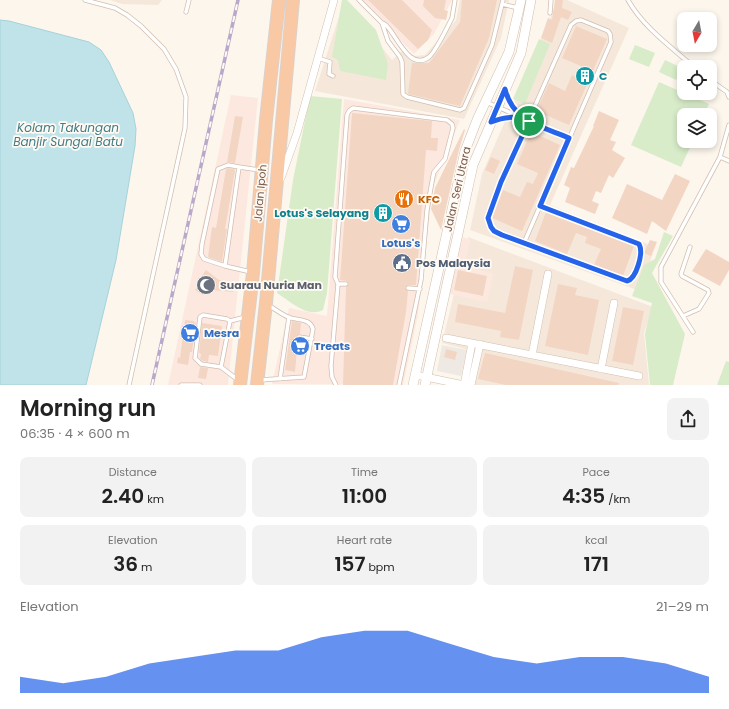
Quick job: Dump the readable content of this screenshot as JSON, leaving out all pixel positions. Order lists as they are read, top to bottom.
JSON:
{
  "streets": {
    "highway": ["Jalan Ipoh"],
    "street": ["Jalan Seri Utara"]
  },
  "water": ["Kolam Takungan Banjir Sungai Batu"],
  "places": {
    "building": ["C", "Lotus's Selayang"],
    "restaurant": ["KFC"],
    "supermarket": ["Lotus's", "Mesra", "Treats"],
    "public building": ["Pos Malaysia"],
    "mosque": ["Suarau Nuria Man"]
  },
  "north": "bottom",
  "page": {
    "heading": ["Morning run", "06:35 · 4 × 600 m"],
    "stats": [
      ["Distance", "2.40 km"],
      ["Time", "11:00"],
      ["Pace", "4:35 /km"],
      ["Elevation", "36 m"],
      ["Heart rate", "157 bpm"],
      ["kcal", "171"]
    ],
    "chart": ["Elevation", "21–29 m"]
  }
}
